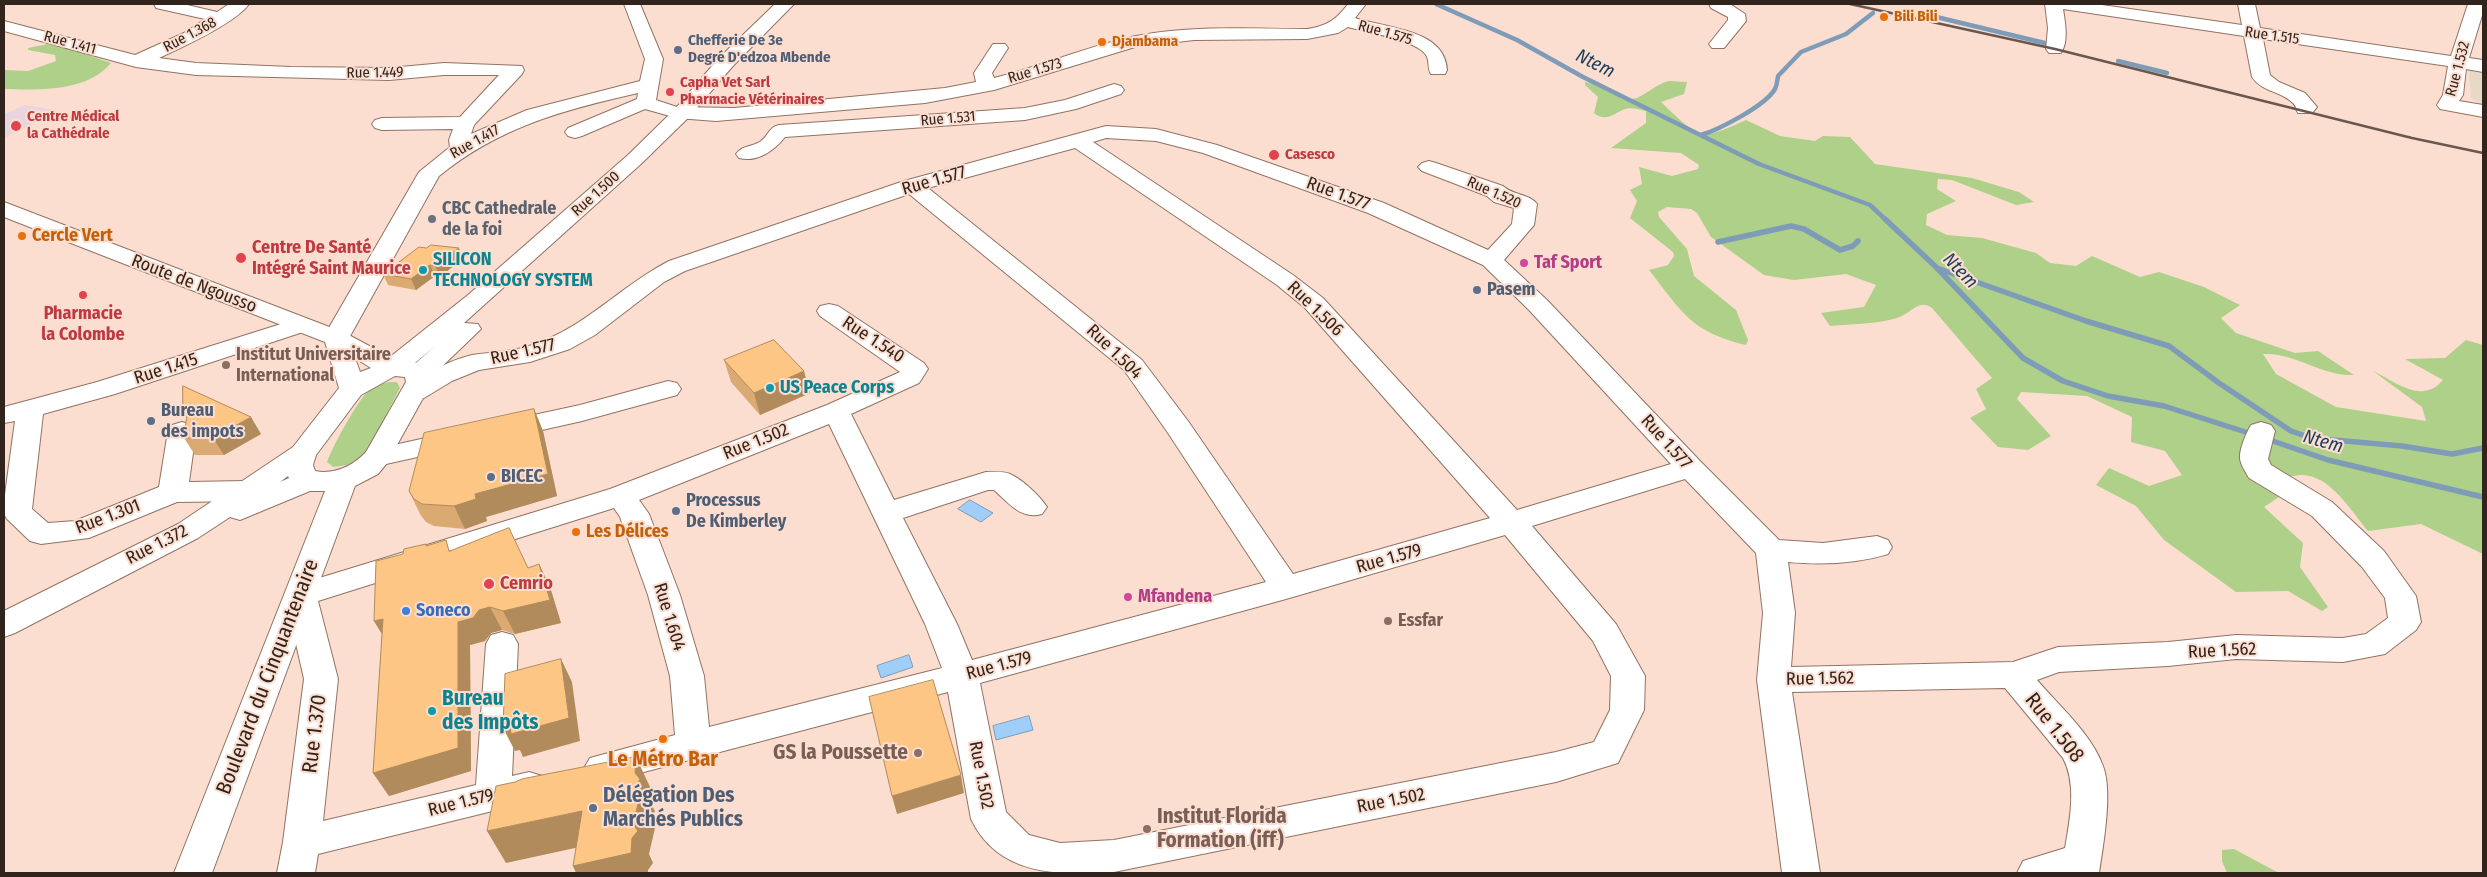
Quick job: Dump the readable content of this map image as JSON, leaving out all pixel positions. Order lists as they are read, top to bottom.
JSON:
{
  "streets": {
    "street": [
      "Rue 1.575",
      "Rue 1.368",
      "Rue 1.515",
      "Rue 1.411",
      "Rue 1.532",
      "Rue 1.573",
      "Rue 1.449",
      "Rue 1.531",
      "Rue 1.417",
      "Rue 1.577",
      "Rue 1.520",
      "Rue 1.500",
      "Route de Ngousso",
      "Rue 1.506",
      "Rue 1.540",
      "Rue 1.504",
      "Rue 1.415",
      "Rue 1.502",
      "Rue 1.301",
      "Rue 1.372",
      "Rue 1.579",
      "Rue 1.604",
      "Rue 1.562",
      "Boulevard du Cinquantenaire",
      "Rue 1.508",
      "Rue 1.370"
    ]
  },
  "crossings": [
    ["Rue 1.575", "Rue 1.573"],
    ["Rue 1.368", "Rue 1.411"],
    ["Rue 1.368", "Rue 1.449"],
    ["Rue 1.515", "Rue 1.532"],
    ["Rue 1.411", "Rue 1.449"],
    ["Rue 1.573", "Rue 1.417"],
    ["Rue 1.573", "Rue 1.500"],
    ["Rue 1.417", "Route de Ngousso"],
    ["Rue 1.577", "Rue 1.520"],
    ["Rue 1.577", "Rue 1.500"],
    ["Rue 1.577", "Rue 1.506"],
    ["Rue 1.577", "Rue 1.504"],
    ["Rue 1.577", "Rue 1.579"],
    ["Rue 1.500", "Route de Ngousso"],
    ["Route de Ngousso", "Rue 1.415"],
    ["Rue 1.506", "Rue 1.502"],
    ["Rue 1.506", "Rue 1.579"],
    ["Rue 1.540", "Rue 1.502"],
    ["Rue 1.504", "Rue 1.579"],
    ["Rue 1.415", "Rue 1.301"],
    ["Rue 1.502", "Rue 1.579"],
    ["Rue 1.502", "Rue 1.604"],
    ["Rue 1.502", "Boulevard du Cinquantenaire"],
    ["Rue 1.502", "Rue 1.370"],
    ["Rue 1.301", "Rue 1.372"],
    ["Rue 1.579", "Rue 1.604"],
    ["Rue 1.579", "Rue 1.370"],
    ["Rue 1.562", "Rue 1.508"],
    ["Boulevard du Cinquantenaire", "Rue 1.370"]
  ],
  "water": ["Ntem"],
  "places": [
    "Bili Bili",
    "Djambama",
    "Chefferie De 3e Degré D'edzoa Mbende",
    "Capha Vet Sarl Pharmacie Vétérinaires",
    "Centre Médical la Cathédrale",
    "Casesco",
    "CBC Cathedrale de la foi",
    "Cercle Vert",
    "Centre De Santé Intégré Saint Maurice",
    "Taf Sport",
    "SILICON TECHNOLOGY SYSTEM",
    "Pasem",
    "Pharmacie la Colombe",
    "Institut Universitaire International",
    "US Peace Corps",
    "Bureau des impots",
    "BICEC",
    "Processus De Kimberley",
    "Les Délices",
    "Cemrio",
    "Mfandena",
    "Soneco",
    "Essfar",
    "Bureau des Impôts",
    "Le Métro Bar",
    "GS la Poussette",
    "Délégation Des Marchés Publics",
    "Institut Florida Formation (iff)"
  ]
}
